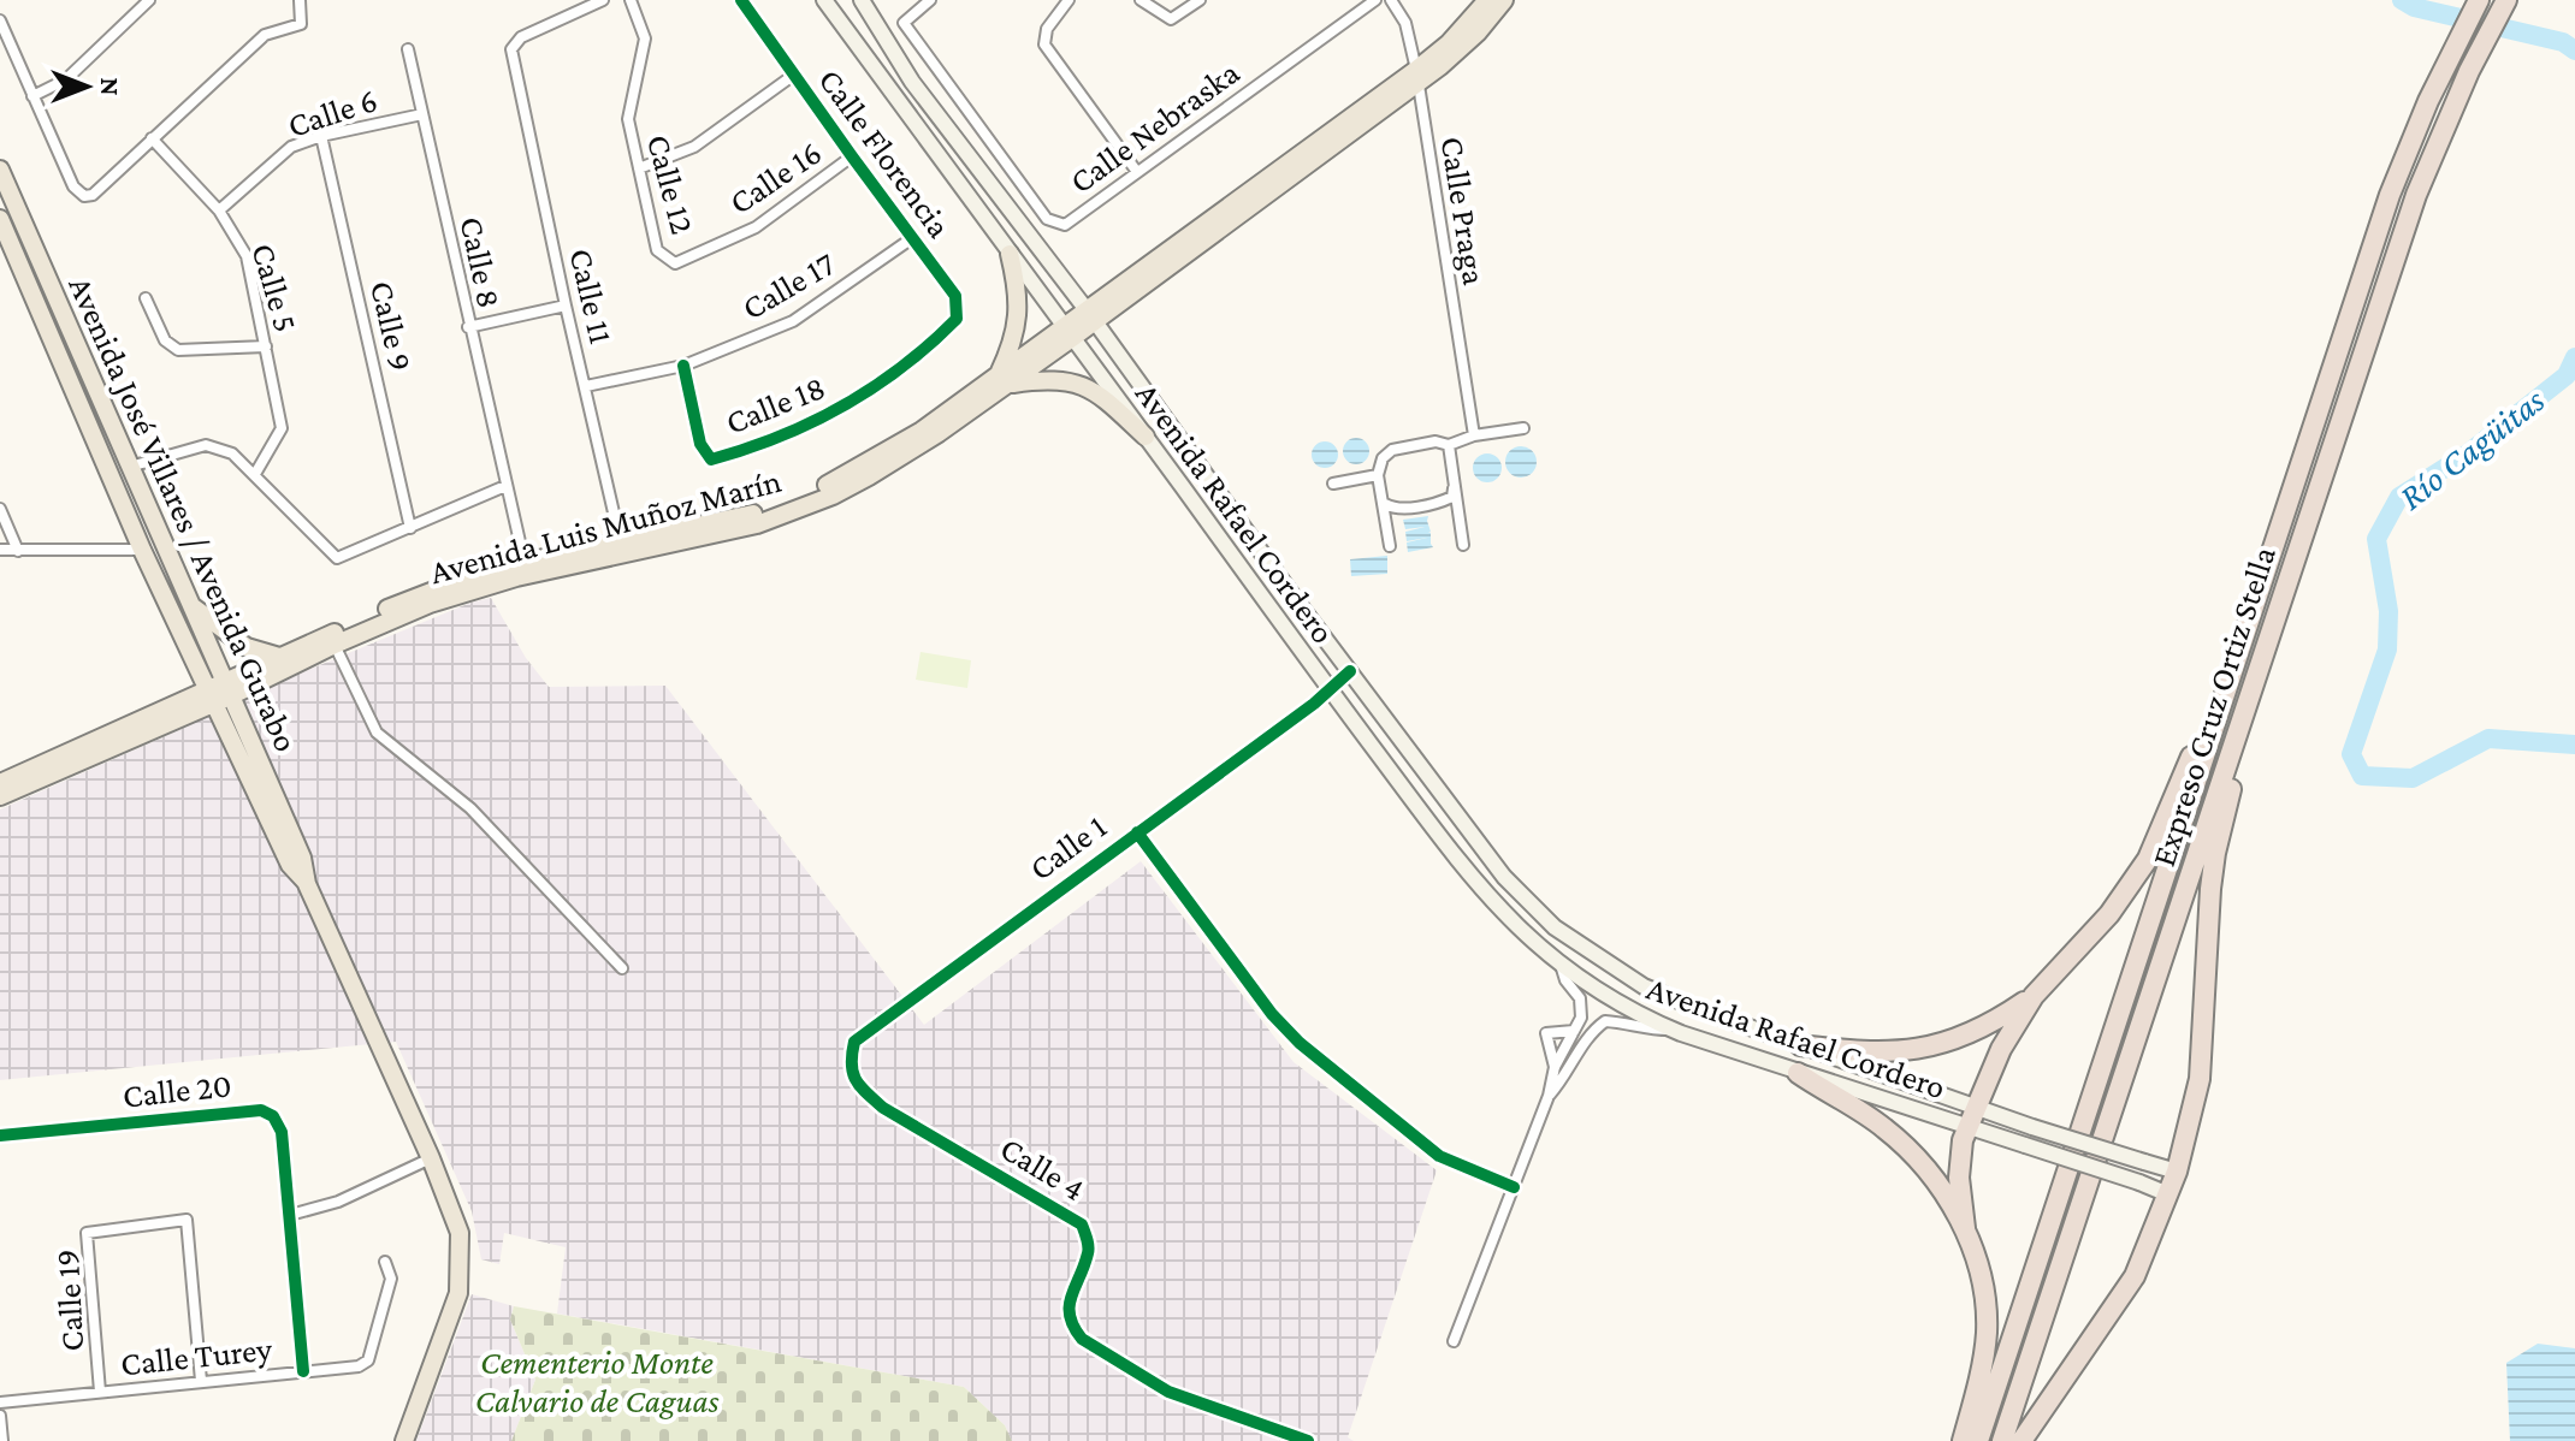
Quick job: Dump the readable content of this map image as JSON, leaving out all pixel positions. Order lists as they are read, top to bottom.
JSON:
{
  "streets": {
    "highway": ["Expreso Cruz Ortiz Stella"],
    "main road": ["Avenida Rafael Cordero", "Avenida José Villares / Avenida Gurabo", "Avenida Luis Muñoz Marín"],
    "street": [
      "Calle 6",
      "Calle Nebraska",
      "Calle Florencia",
      "Calle 16",
      "Calle 12",
      "Calle Praga",
      "Calle 8",
      "Calle 17",
      "Calle 5",
      "Calle 11",
      "Calle 9",
      "Calle 18",
      "Calle 1",
      "Calle 20",
      "Calle 4",
      "Calle 19",
      "Calle Turey"
    ]
  },
  "crossings": [
    ["Calle 6", "Calle 8"],
    ["Calle 6", "Calle 5"],
    ["Calle 6", "Calle 9"],
    ["Calle Florencia", "Calle 16"],
    ["Calle Florencia", "Calle 17"],
    ["Calle Florencia", "Calle 18"],
    ["Calle 16", "Calle 12"],
    ["Calle Praga", "Avenida Luis Muñoz Marín"],
    ["Calle 17", "Calle 11"],
    ["Calle 17", "Calle 18"],
    ["Calle 11", "Avenida Luis Muñoz Marín"],
    ["Avenida Rafael Cordero", "Avenida Luis Muñoz Marín"],
    ["Avenida Rafael Cordero", "Calle 1"],
    ["Avenida José Villares / Avenida Gurabo", "Avenida Luis Muñoz Marín"],
    ["Calle 1", "Calle 4"],
    ["Calle 20", "Calle Turey"],
    ["Calle 19", "Calle Turey"]
  ],
  "water": ["Río Cagüitas"],
  "parks": ["Cementerio Monte Calvario de Caguas"],
  "north": "right"
}
